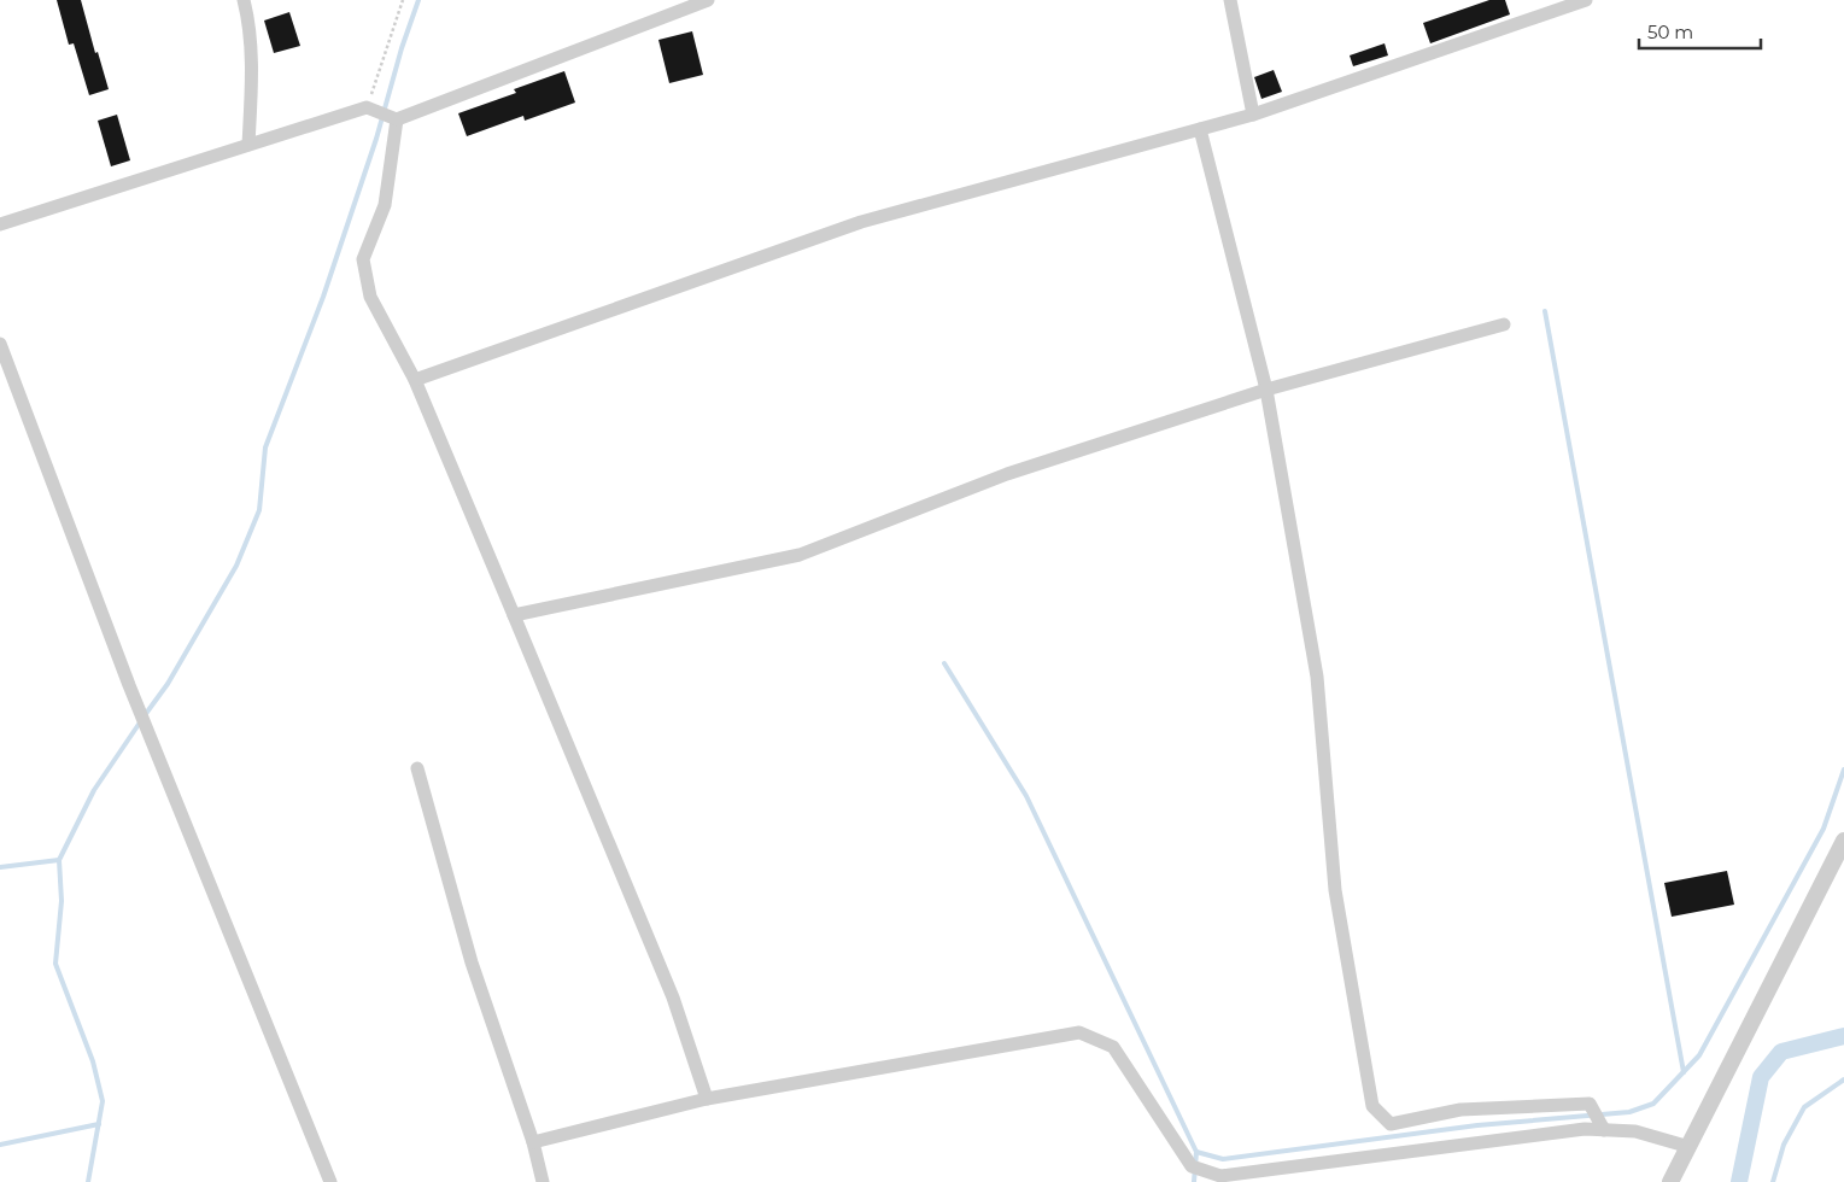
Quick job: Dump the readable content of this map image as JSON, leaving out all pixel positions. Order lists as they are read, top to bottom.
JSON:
{
  "scale_bar": "50 m"
}
